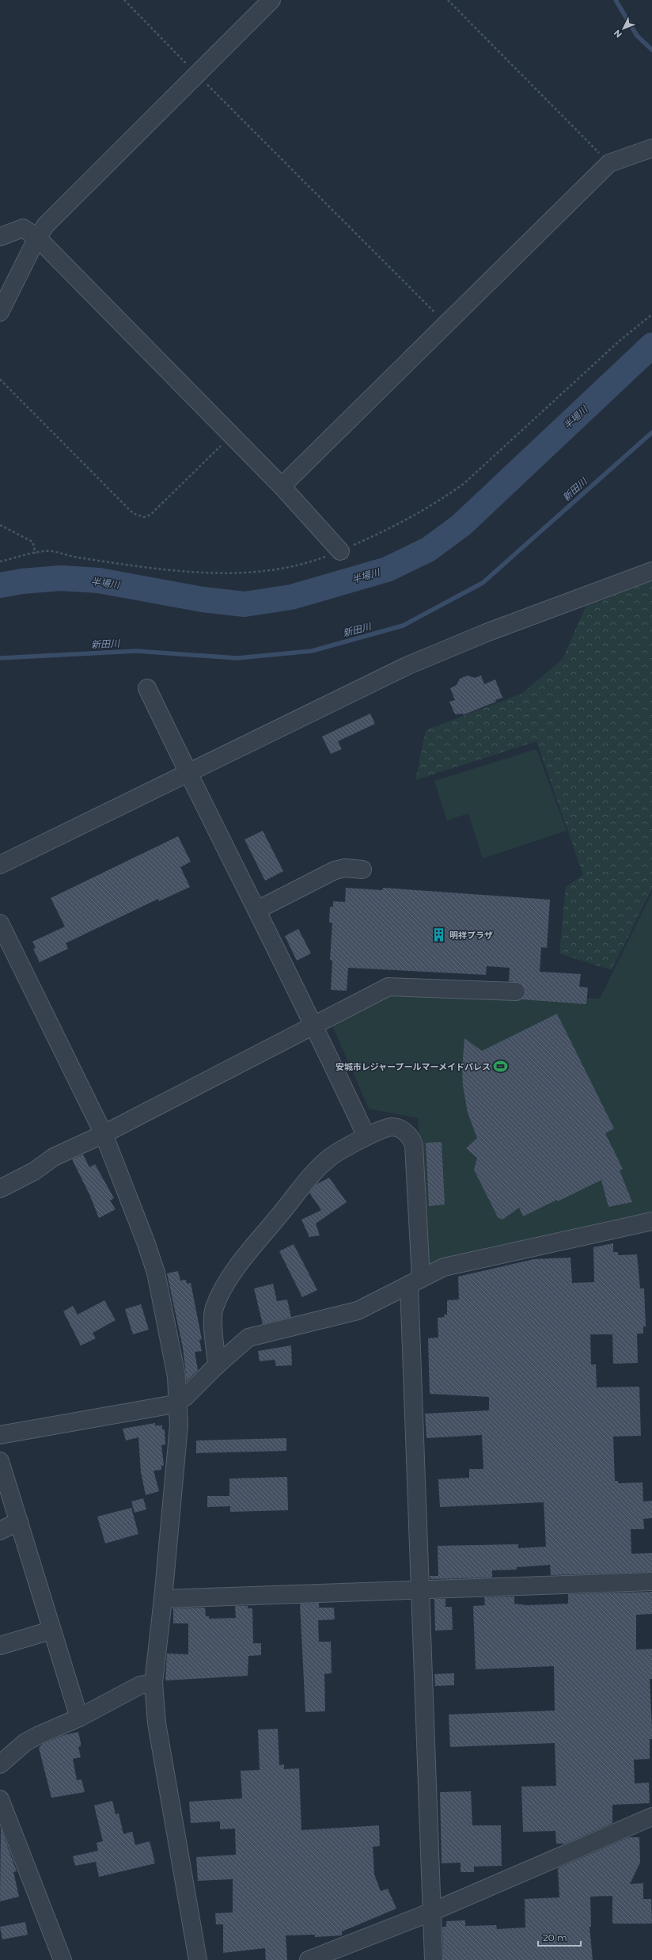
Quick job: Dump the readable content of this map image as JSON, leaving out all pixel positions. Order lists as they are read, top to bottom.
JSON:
{
  "water": ["半場川", "新田川"],
  "places": {
    "building": ["明祥プラザ"],
    "sports": ["安城市レジャープールマーメイドパレス"]
  },
  "scale_bar": "20 m",
  "north": "bottom left"
}
